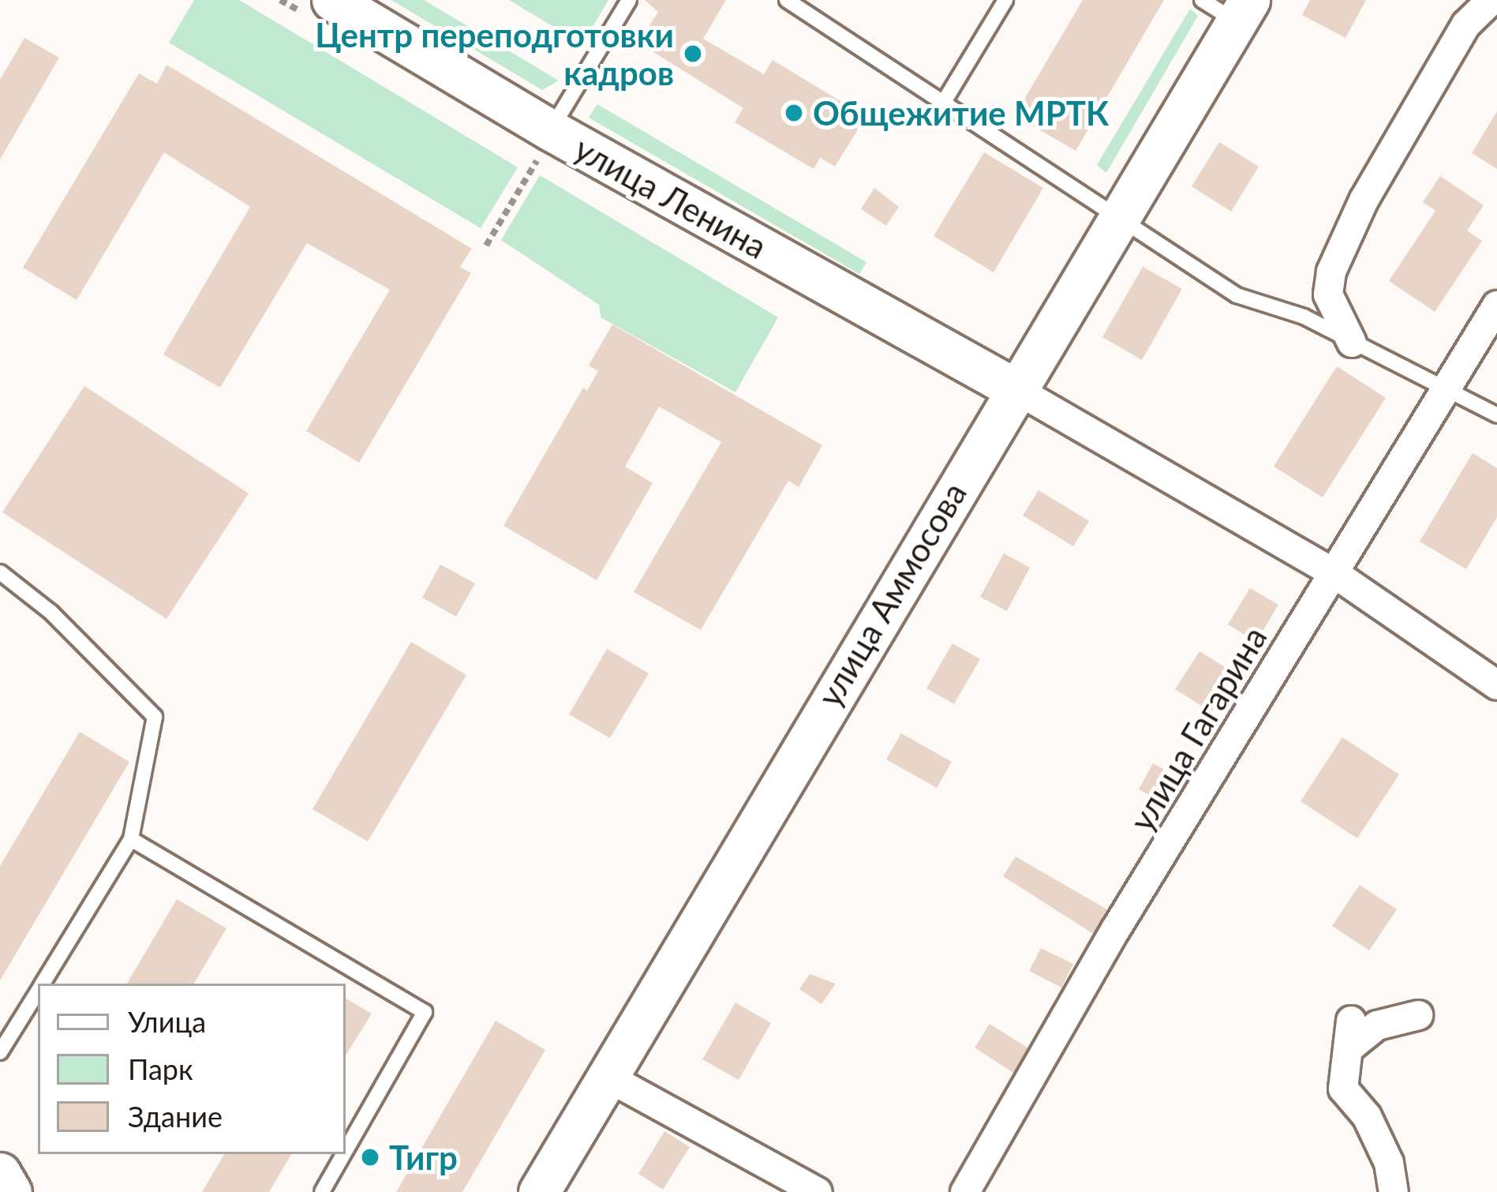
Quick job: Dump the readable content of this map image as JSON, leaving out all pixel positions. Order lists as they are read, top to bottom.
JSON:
{
  "streets": {
    "main road": ["улица Ленина", "улица Аммосова"],
    "street": ["улица Гагарина"]
  },
  "crossings": [
    ["улица Ленина", "улица Аммосова"]
  ],
  "places": ["Центр переподготовки кадров", "Общежитие МРТК", "Тигр"],
  "legend": ["Улица", "Парк", "Здание"]
}
